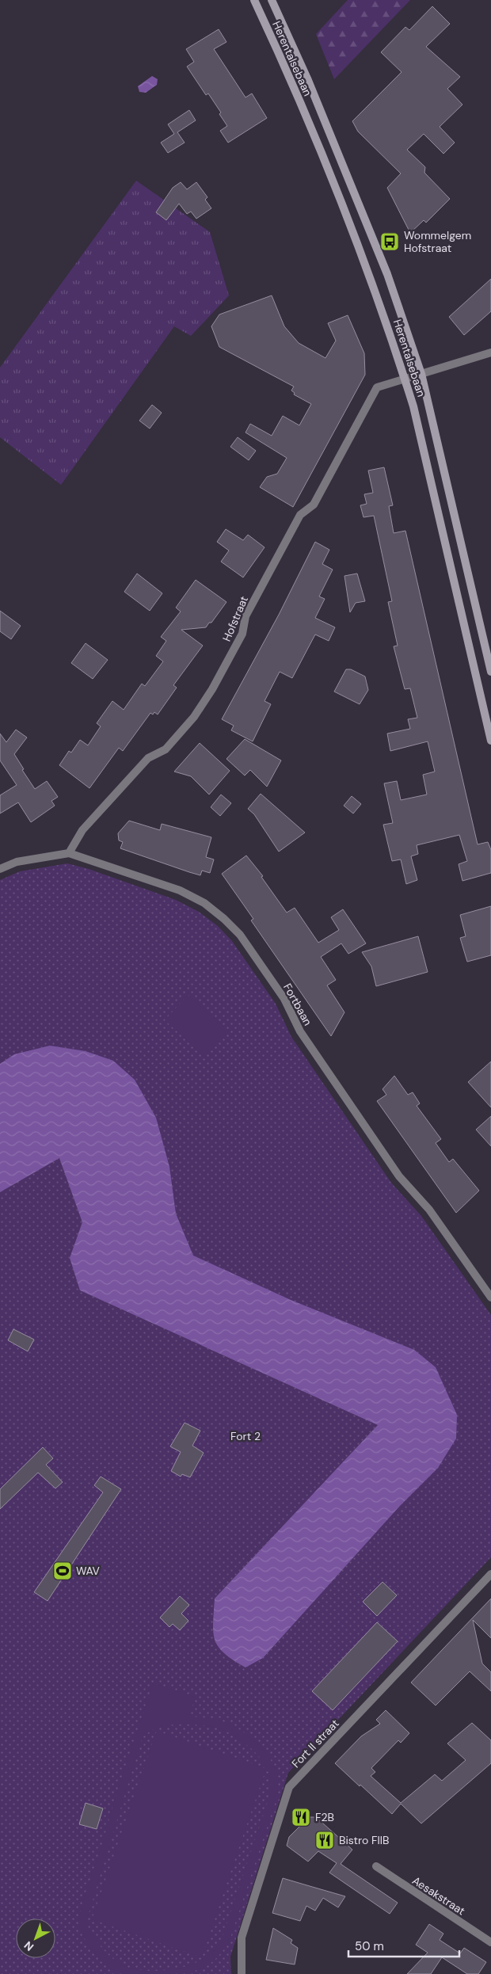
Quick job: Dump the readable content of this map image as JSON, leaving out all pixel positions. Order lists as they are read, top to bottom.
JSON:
{
  "streets": {
    "main road": ["Herentalsebaan"],
    "street": [
      "Hofstraat",
      "Fortbaan",
      "Fort II straat",
      "Aesakstraat"
    ]
  },
  "crossings": [
    ["Herentalsebaan", "Hofstraat"],
    ["Hofstraat", "Fortbaan"]
  ],
  "parks": ["Fort 2"],
  "places": {
    "bus stop": ["Wommelgem Hofstraat"],
    "sports": ["WAV"],
    "restaurant": ["F2B", "Bistro FIIB"]
  },
  "scale_bar": "50 m",
  "north": "bottom left"
}
